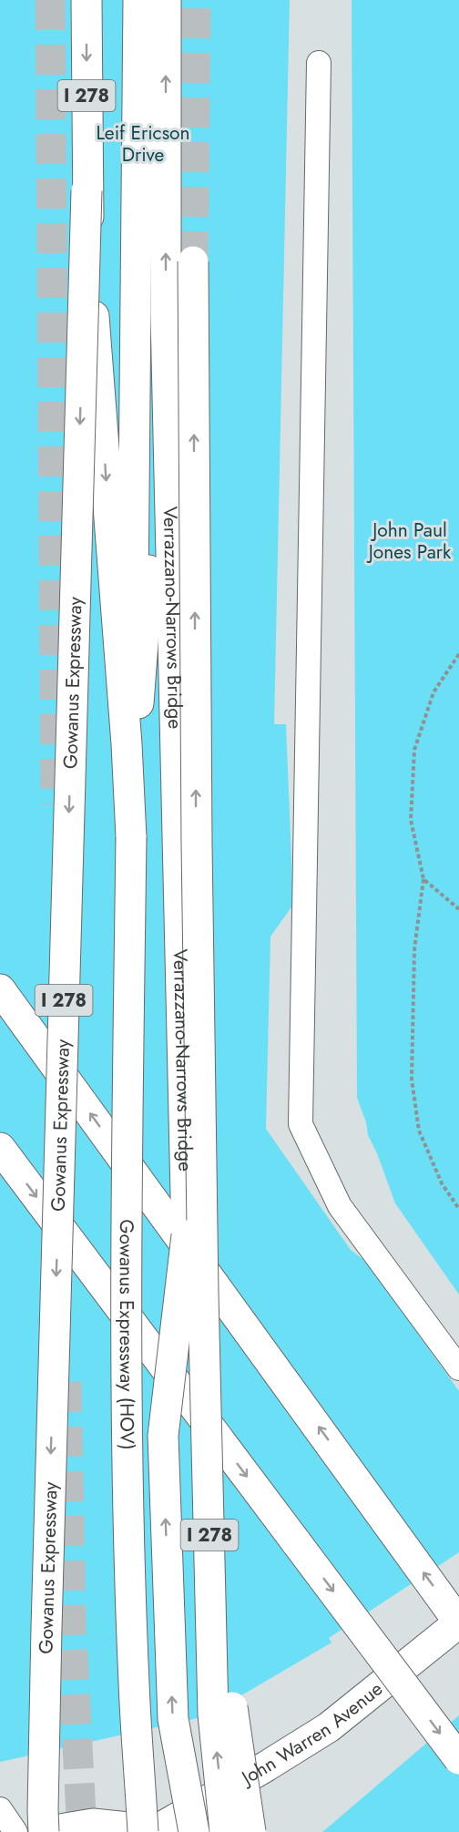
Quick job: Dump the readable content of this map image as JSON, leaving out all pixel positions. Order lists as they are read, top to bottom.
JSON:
{
  "streets": {
    "main road": [
      "I 278",
      "Verrazzano-Narrows Bridge",
      "Gowanus Expressway",
      "Gowanus Expressway (HOV)",
      "John Warren Avenue"
    ]
  },
  "crossings": [
    ["I 278", "Verrazzano-Narrows Bridge"],
    ["I 278", "Gowanus Expressway"],
    ["Verrazzano-Narrows Bridge", "Gowanus Expressway (HOV)"],
    ["Gowanus Expressway (HOV)", "John Warren Avenue"]
  ],
  "parks": ["Leif Ericson Drive", "John Paul Jones Park"]
}
